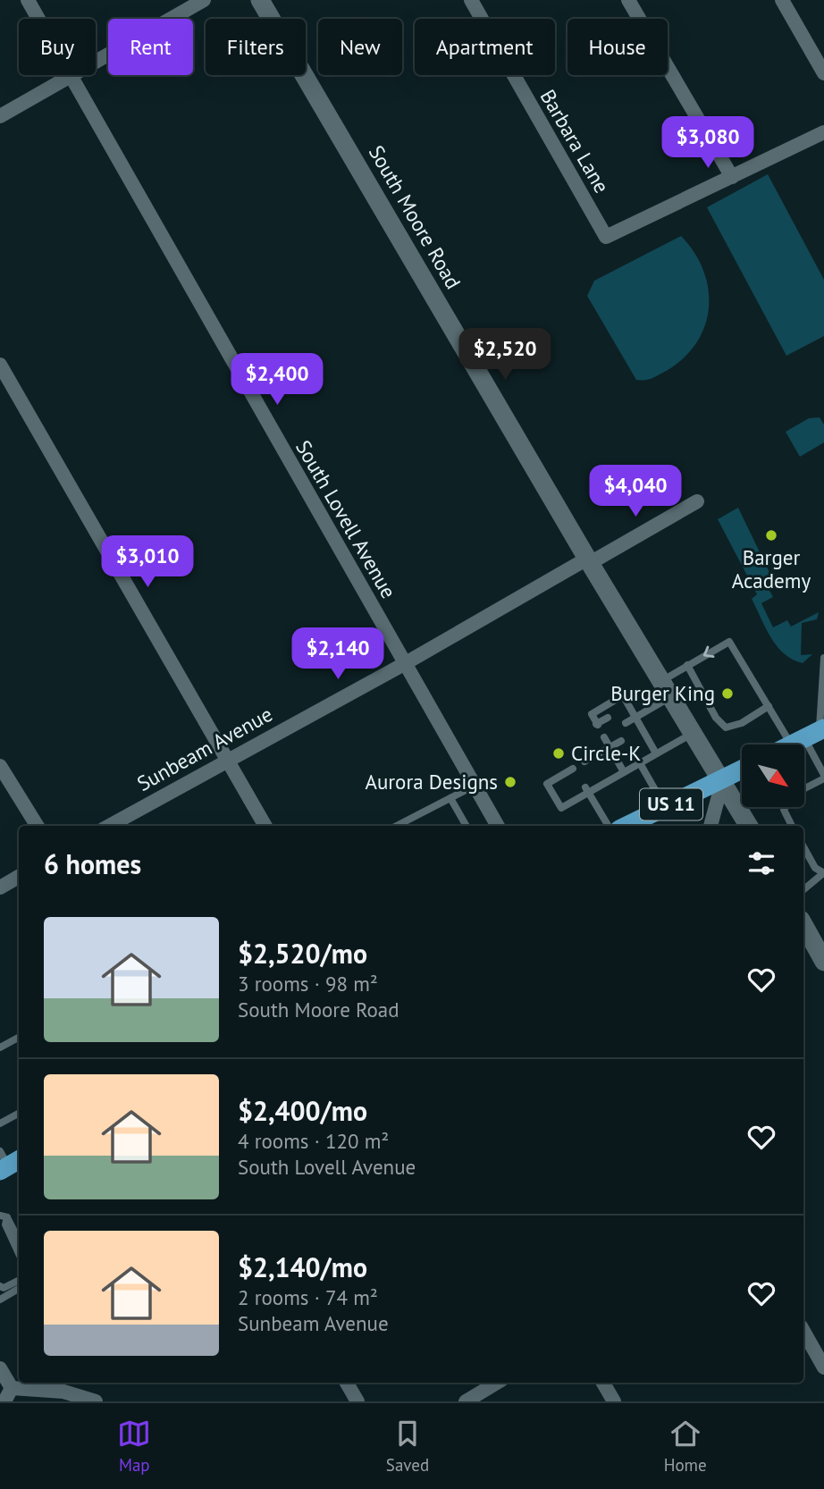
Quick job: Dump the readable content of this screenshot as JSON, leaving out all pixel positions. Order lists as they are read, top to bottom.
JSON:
{
  "streets": {
    "main road": ["South Moore Road", "US 11"],
    "street": ["Barbara Lane", "South Lovell Avenue", "Sunbeam Avenue"]
  },
  "crossings": [
    ["South Moore Road", "Sunbeam Avenue"],
    ["South Moore Road", "US 11"],
    ["South Lovell Avenue", "Sunbeam Avenue"]
  ],
  "places": [
    "Barger Academy",
    "Burger King",
    "Circle-K",
    "Aurora Designs"
  ],
  "north": "bottom right",
  "page": {
    "chip": [
      "Buy",
      "Rent",
      "Filters",
      "New",
      "Apartment",
      "House"
    ],
    "price": [
      "$3,080",
      "$2,520",
      "$2,400",
      "$4,040",
      "$3,010",
      "$2,140"
    ],
    "heading": "6 homes",
    "list": [
      {
        "name": "$2,520/mo",
        "note": "3 rooms · 98 m² · South Moore Road"
      },
      {
        "name": "$2,400/mo",
        "note": "4 rooms · 120 m² · South Lovell Avenue"
      },
      {
        "name": "$2,140/mo",
        "note": "2 rooms · 74 m² · Sunbeam Avenue"
      }
    ],
    "tabs": ["Map", "Saved", "Home"]
  }
}
